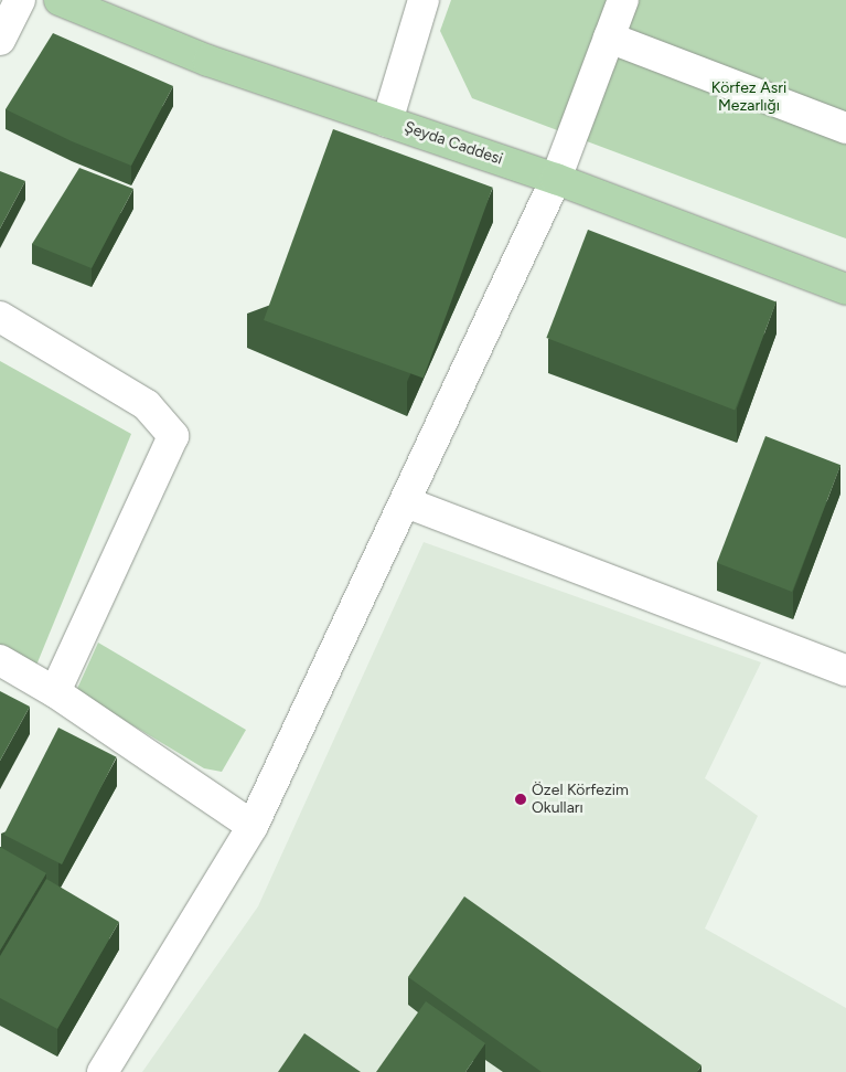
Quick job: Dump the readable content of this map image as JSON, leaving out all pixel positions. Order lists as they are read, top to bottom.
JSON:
{
  "streets": {
    "main road": ["Şeyda Caddesi"]
  },
  "parks": ["Körfez Asri Mezarlığı"],
  "places": ["Özel Körfezim Okulları"]
}
